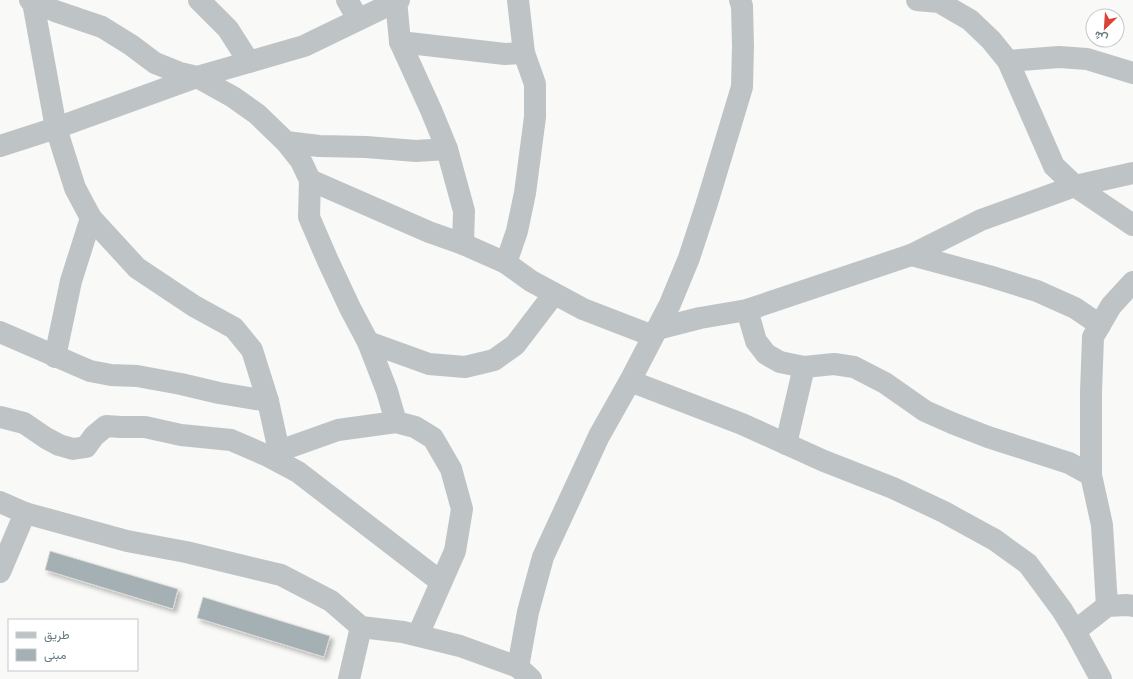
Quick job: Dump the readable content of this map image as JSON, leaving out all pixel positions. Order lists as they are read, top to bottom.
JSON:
{
  "legend": ["طريق", "مبنى"],
  "north": "bottom left"
}
